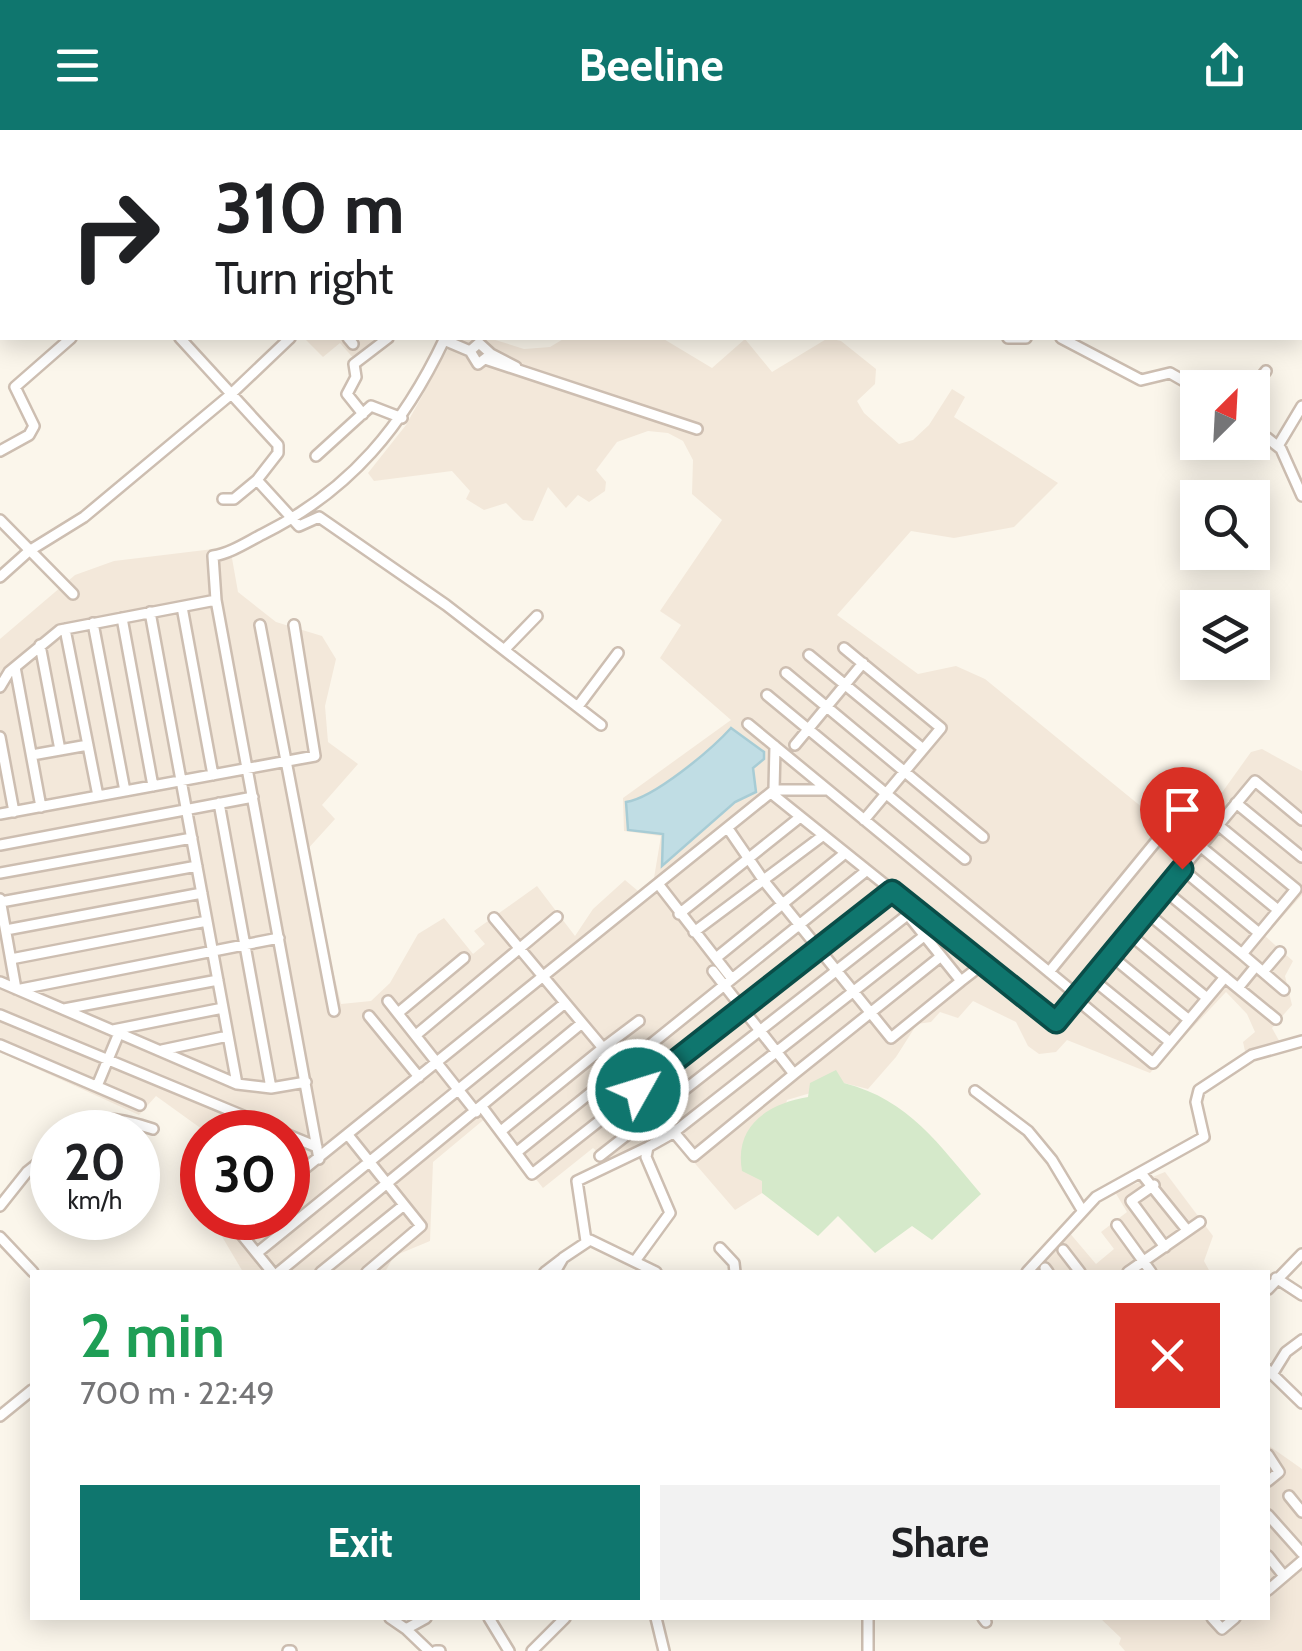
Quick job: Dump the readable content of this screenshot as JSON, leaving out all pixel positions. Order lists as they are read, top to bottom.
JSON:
{
  "north": "top right",
  "page": {
    "header": "Beeline",
    "turn": ["310 m", "Turn right"],
    "speed": "20 km/h",
    "limit": "30",
    "heading": ["2 min", "700 m · 22:49"],
    "buttons": ["Exit", "Share"]
  }
}
